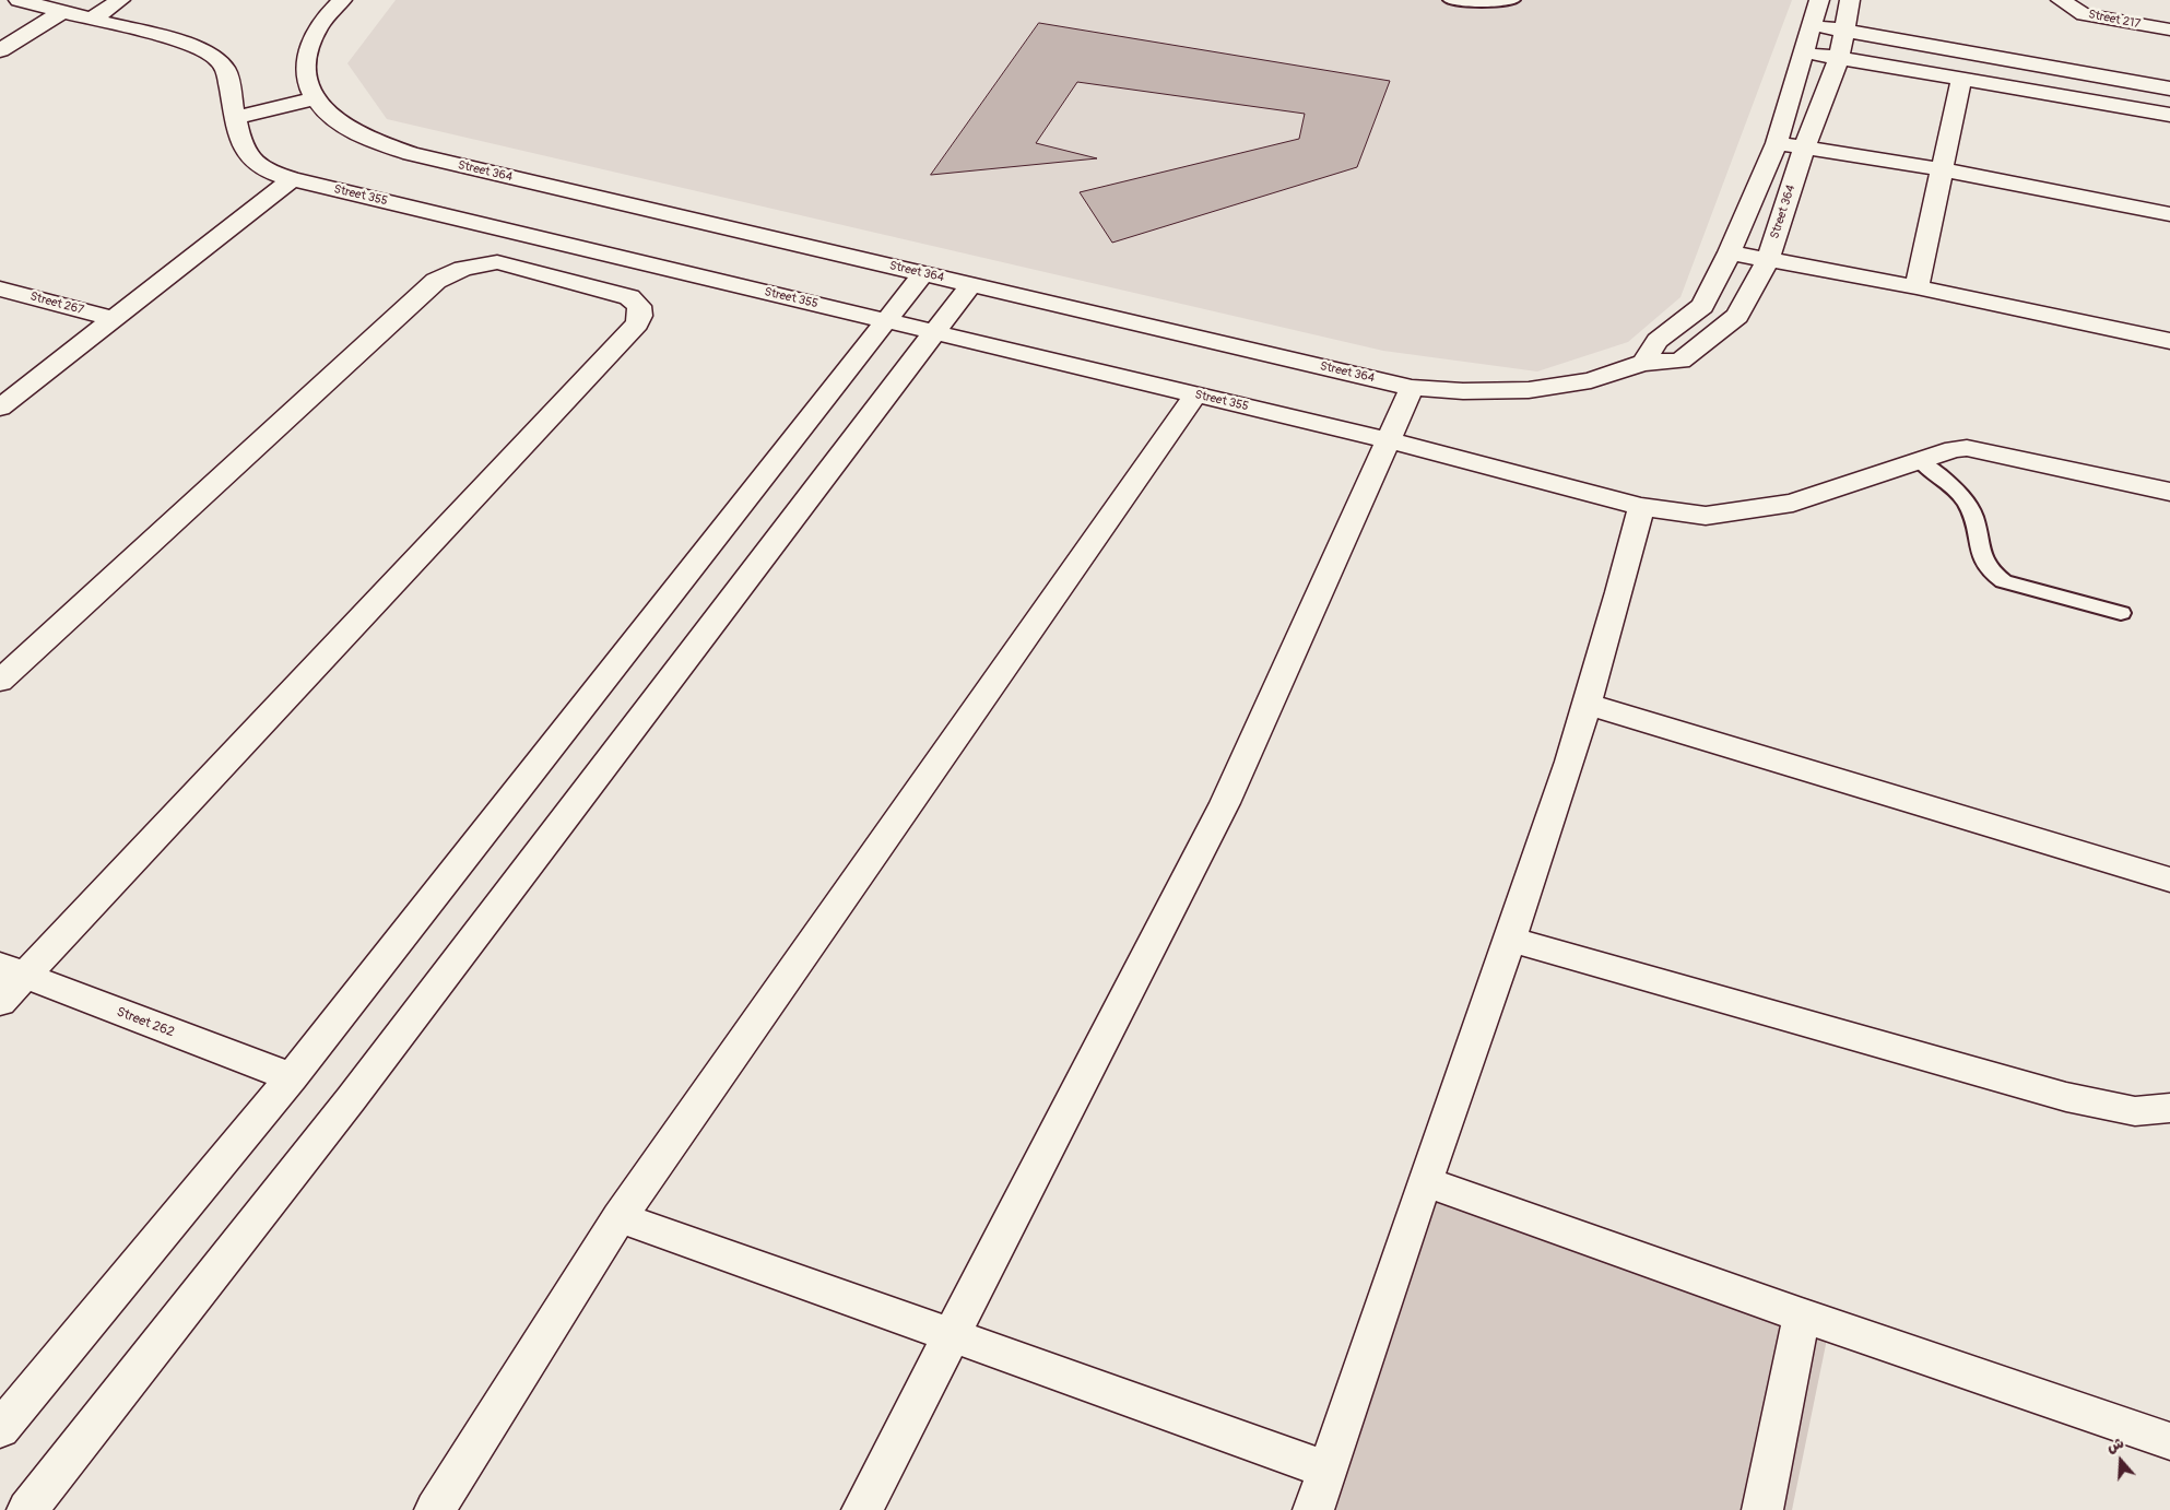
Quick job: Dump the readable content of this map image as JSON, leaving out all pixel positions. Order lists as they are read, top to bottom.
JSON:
{
  "streets": {
    "street": [
      "Street 217",
      "Street 364",
      "Street 355",
      "Street 267",
      "Street 262"
    ]
  },
  "north": "top"
}
